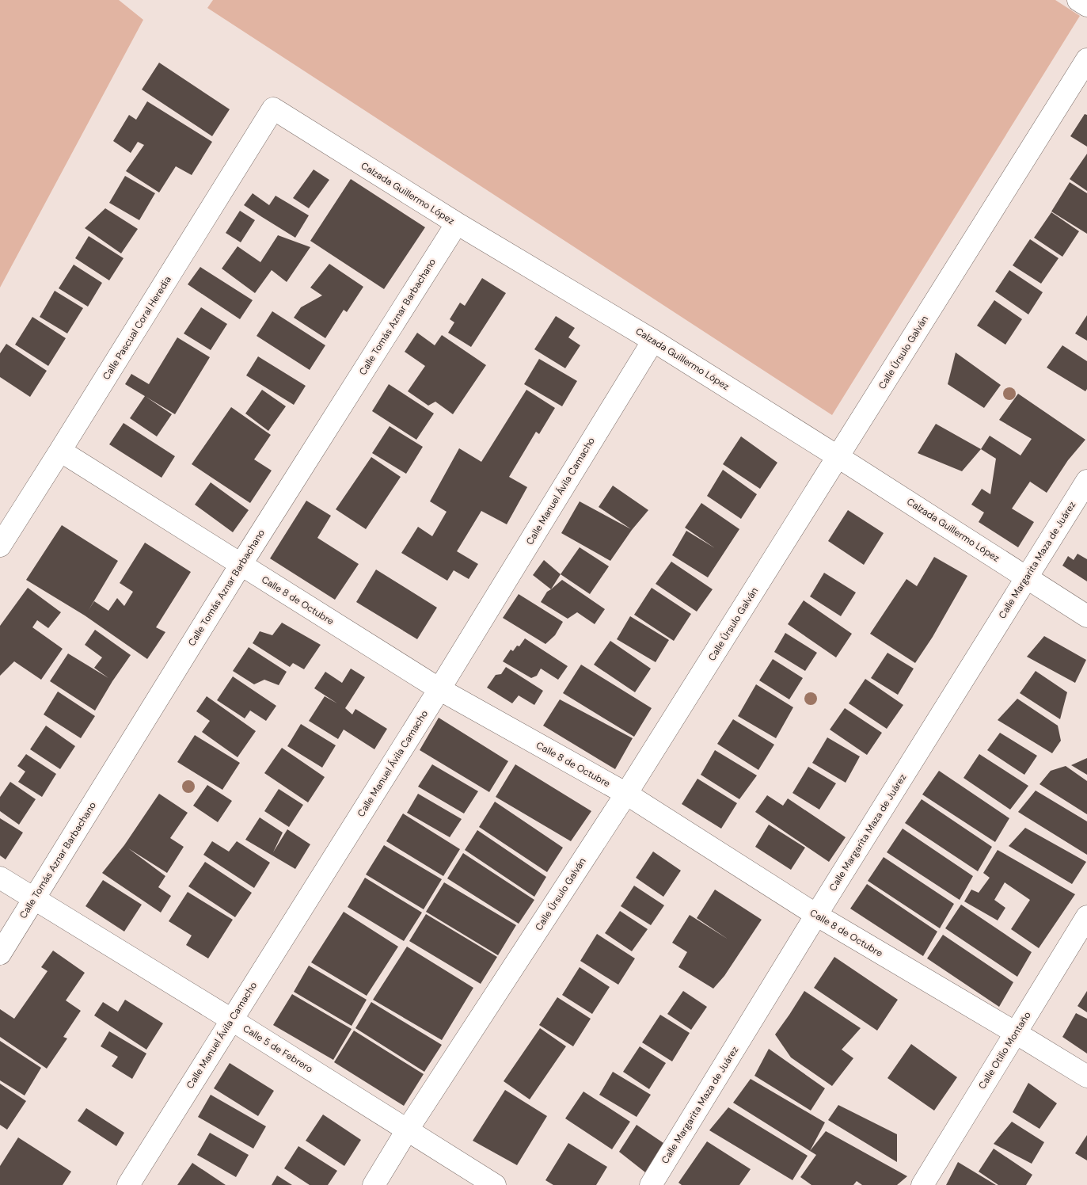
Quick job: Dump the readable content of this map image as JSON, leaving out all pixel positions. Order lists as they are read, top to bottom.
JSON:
{
  "streets": {
    "street": [
      "Calzada Guillermo López",
      "Calle Tomás Aznar Barbachano",
      "Calle Pascual Coral Heredia",
      "Calle Úrsulo Galván",
      "Calle Manuel Ávila Camacho",
      "Calle Margarita Maza de Juárez",
      "Calle 8 de Octubre",
      "Calle 5 de Febrero",
      "Calle Otilio Montaño"
    ]
  },
  "crossings": [
    ["Calzada Guillermo López", "Calle Tomás Aznar Barbachano"],
    ["Calzada Guillermo López", "Calle Pascual Coral Heredia"],
    ["Calzada Guillermo López", "Calle Úrsulo Galván"],
    ["Calzada Guillermo López", "Calle Manuel Ávila Camacho"],
    ["Calzada Guillermo López", "Calle Margarita Maza de Juárez"],
    ["Calle Tomás Aznar Barbachano", "Calle 8 de Octubre"],
    ["Calle Tomás Aznar Barbachano", "Calle 5 de Febrero"],
    ["Calle Pascual Coral Heredia", "Calle 8 de Octubre"],
    ["Calle Úrsulo Galván", "Calle 8 de Octubre"],
    ["Calle Úrsulo Galván", "Calle 5 de Febrero"],
    ["Calle Manuel Ávila Camacho", "Calle 8 de Octubre"],
    ["Calle Manuel Ávila Camacho", "Calle 5 de Febrero"],
    ["Calle Margarita Maza de Juárez", "Calle 8 de Octubre"],
    ["Calle 8 de Octubre", "Calle Otilio Montaño"]
  ]
}
